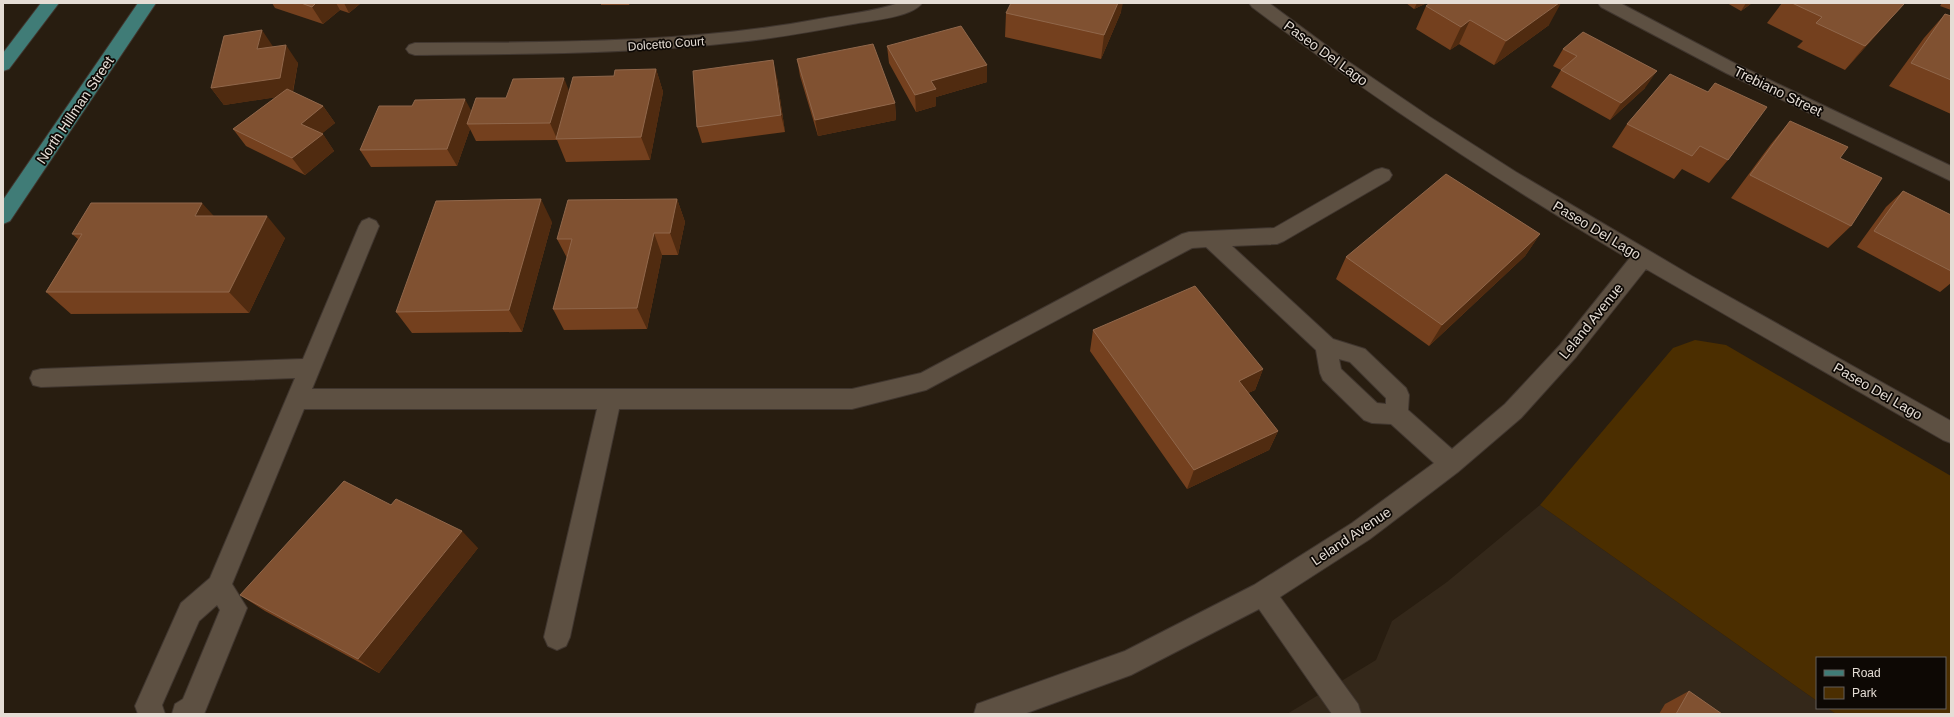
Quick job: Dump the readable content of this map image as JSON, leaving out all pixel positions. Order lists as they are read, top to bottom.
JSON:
{
  "streets": {
    "main road": ["North Hillman Street"],
    "street": [
      "Dolcetto Court",
      "Paseo Del Lago",
      "Trebiano Street",
      "Leland Avenue"
    ]
  },
  "crossings": [
    ["Paseo Del Lago", "Leland Avenue"]
  ],
  "legend": ["Road", "Park"]
}
